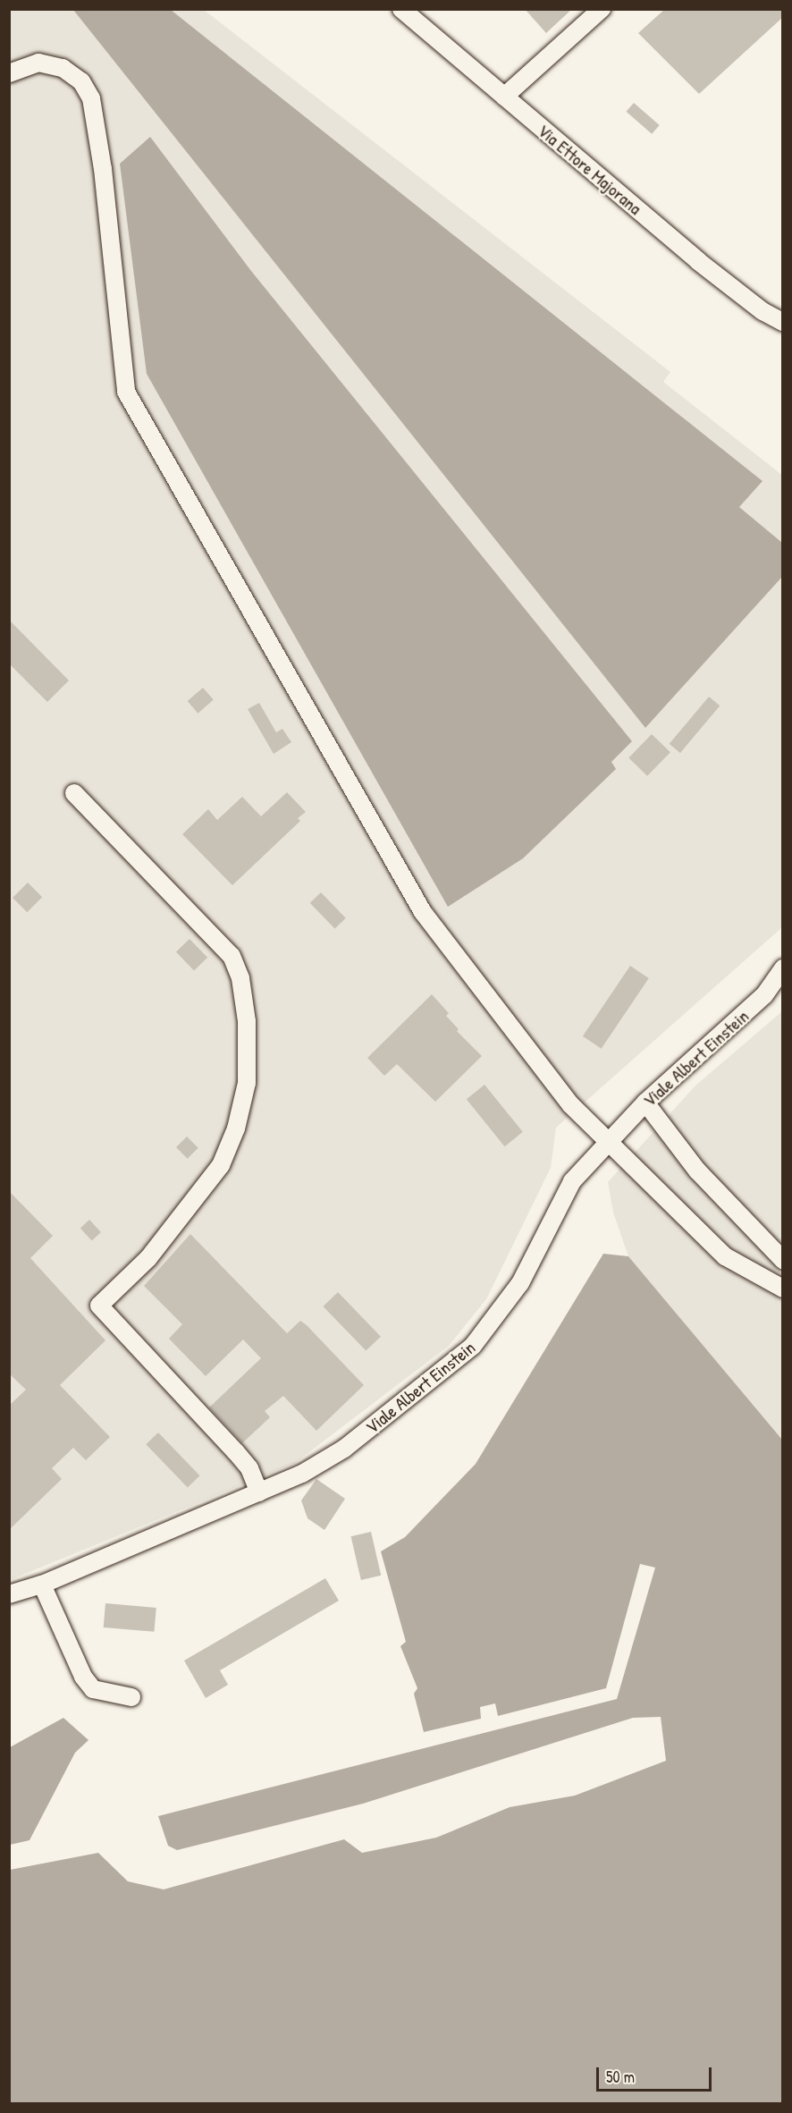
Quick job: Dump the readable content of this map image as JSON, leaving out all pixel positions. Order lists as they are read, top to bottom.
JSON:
{
  "streets": {
    "street": ["Via Ettore Majorana", "Viale Albert Einstein"]
  },
  "scale_bar": "50 m"
}
